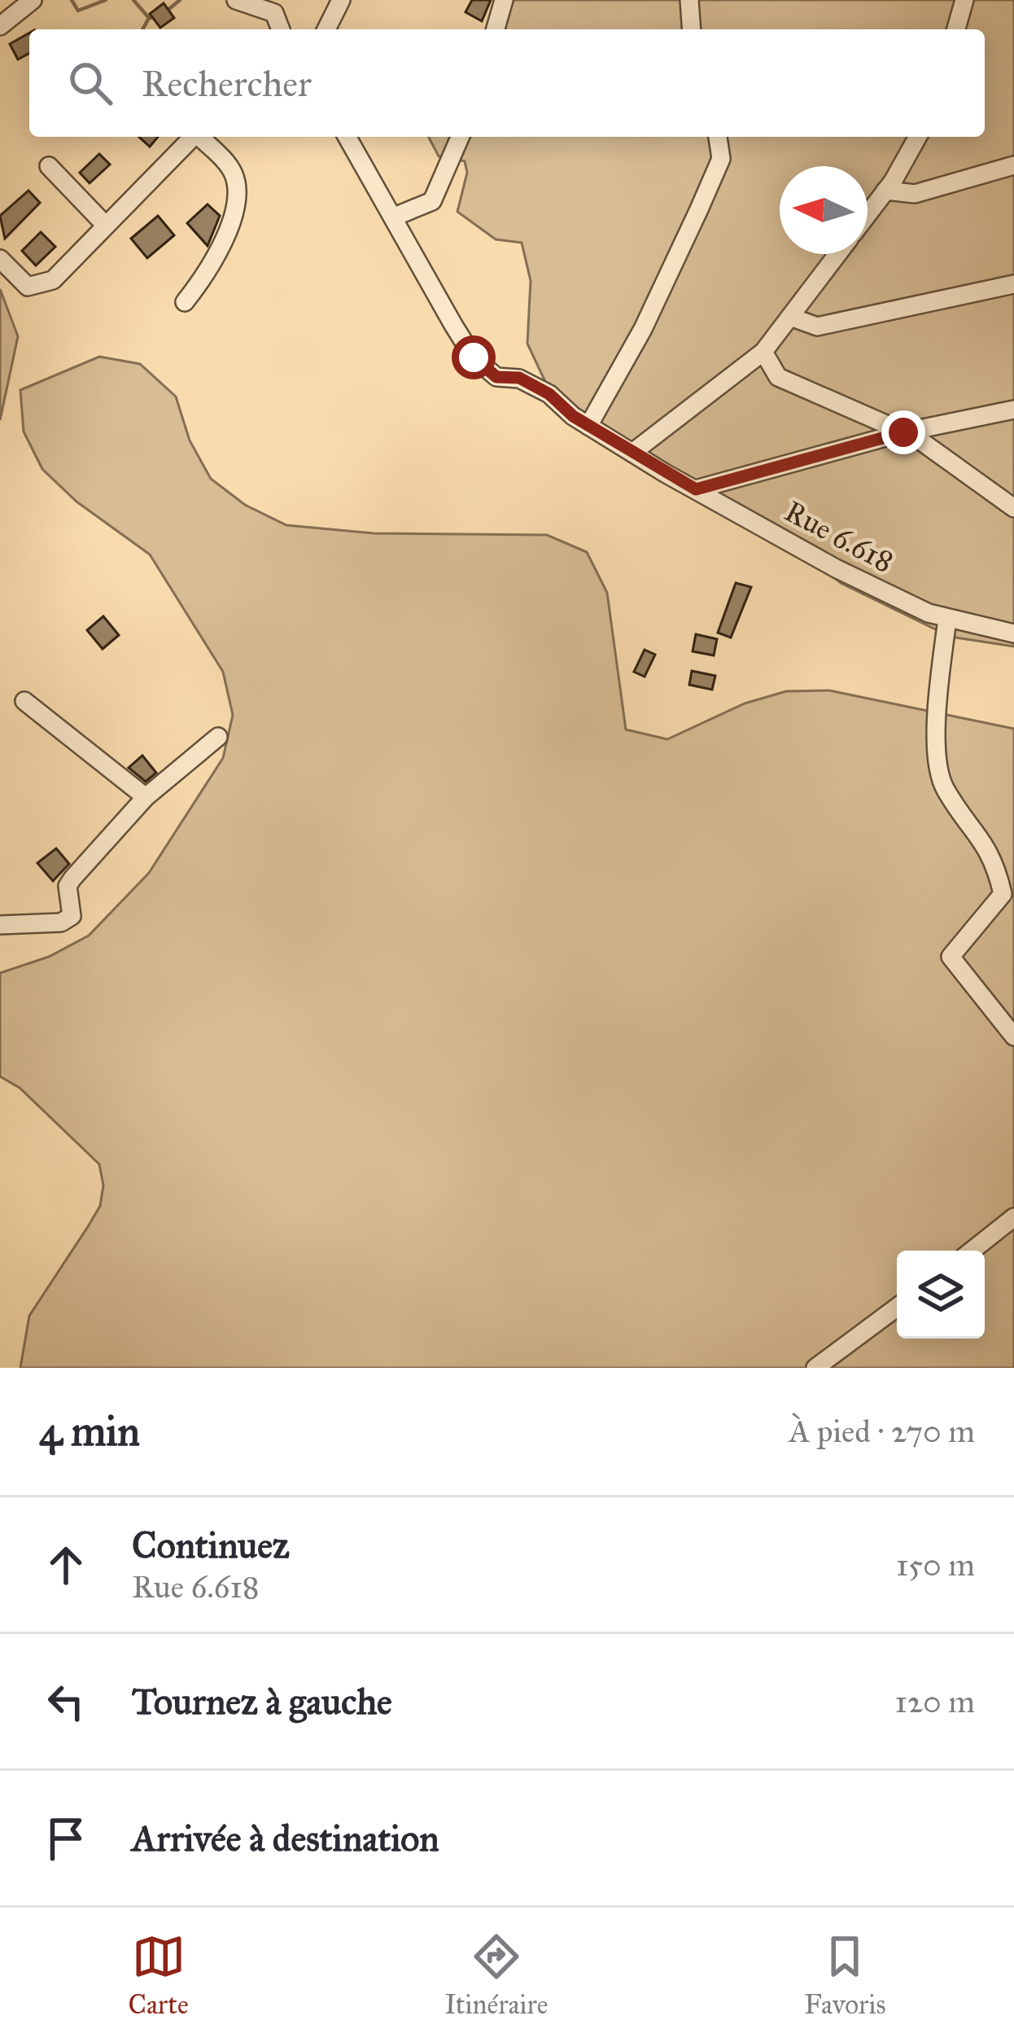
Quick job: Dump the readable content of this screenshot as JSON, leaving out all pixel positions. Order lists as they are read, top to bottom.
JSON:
{
  "streets": {
    "street": ["Rue 6.618"]
  },
  "north": "left",
  "page": {
    "search": "Rechercher",
    "heading": ["4 min", "À pied · 270 m"],
    "list": [
      ["Continuez", "Rue 6.618", "150 m"],
      ["Tournez à gauche", "120 m"],
      "Arrivée à destination"
    ],
    "nav": ["Carte", "Itinéraire", "Favoris"]
  }
}
